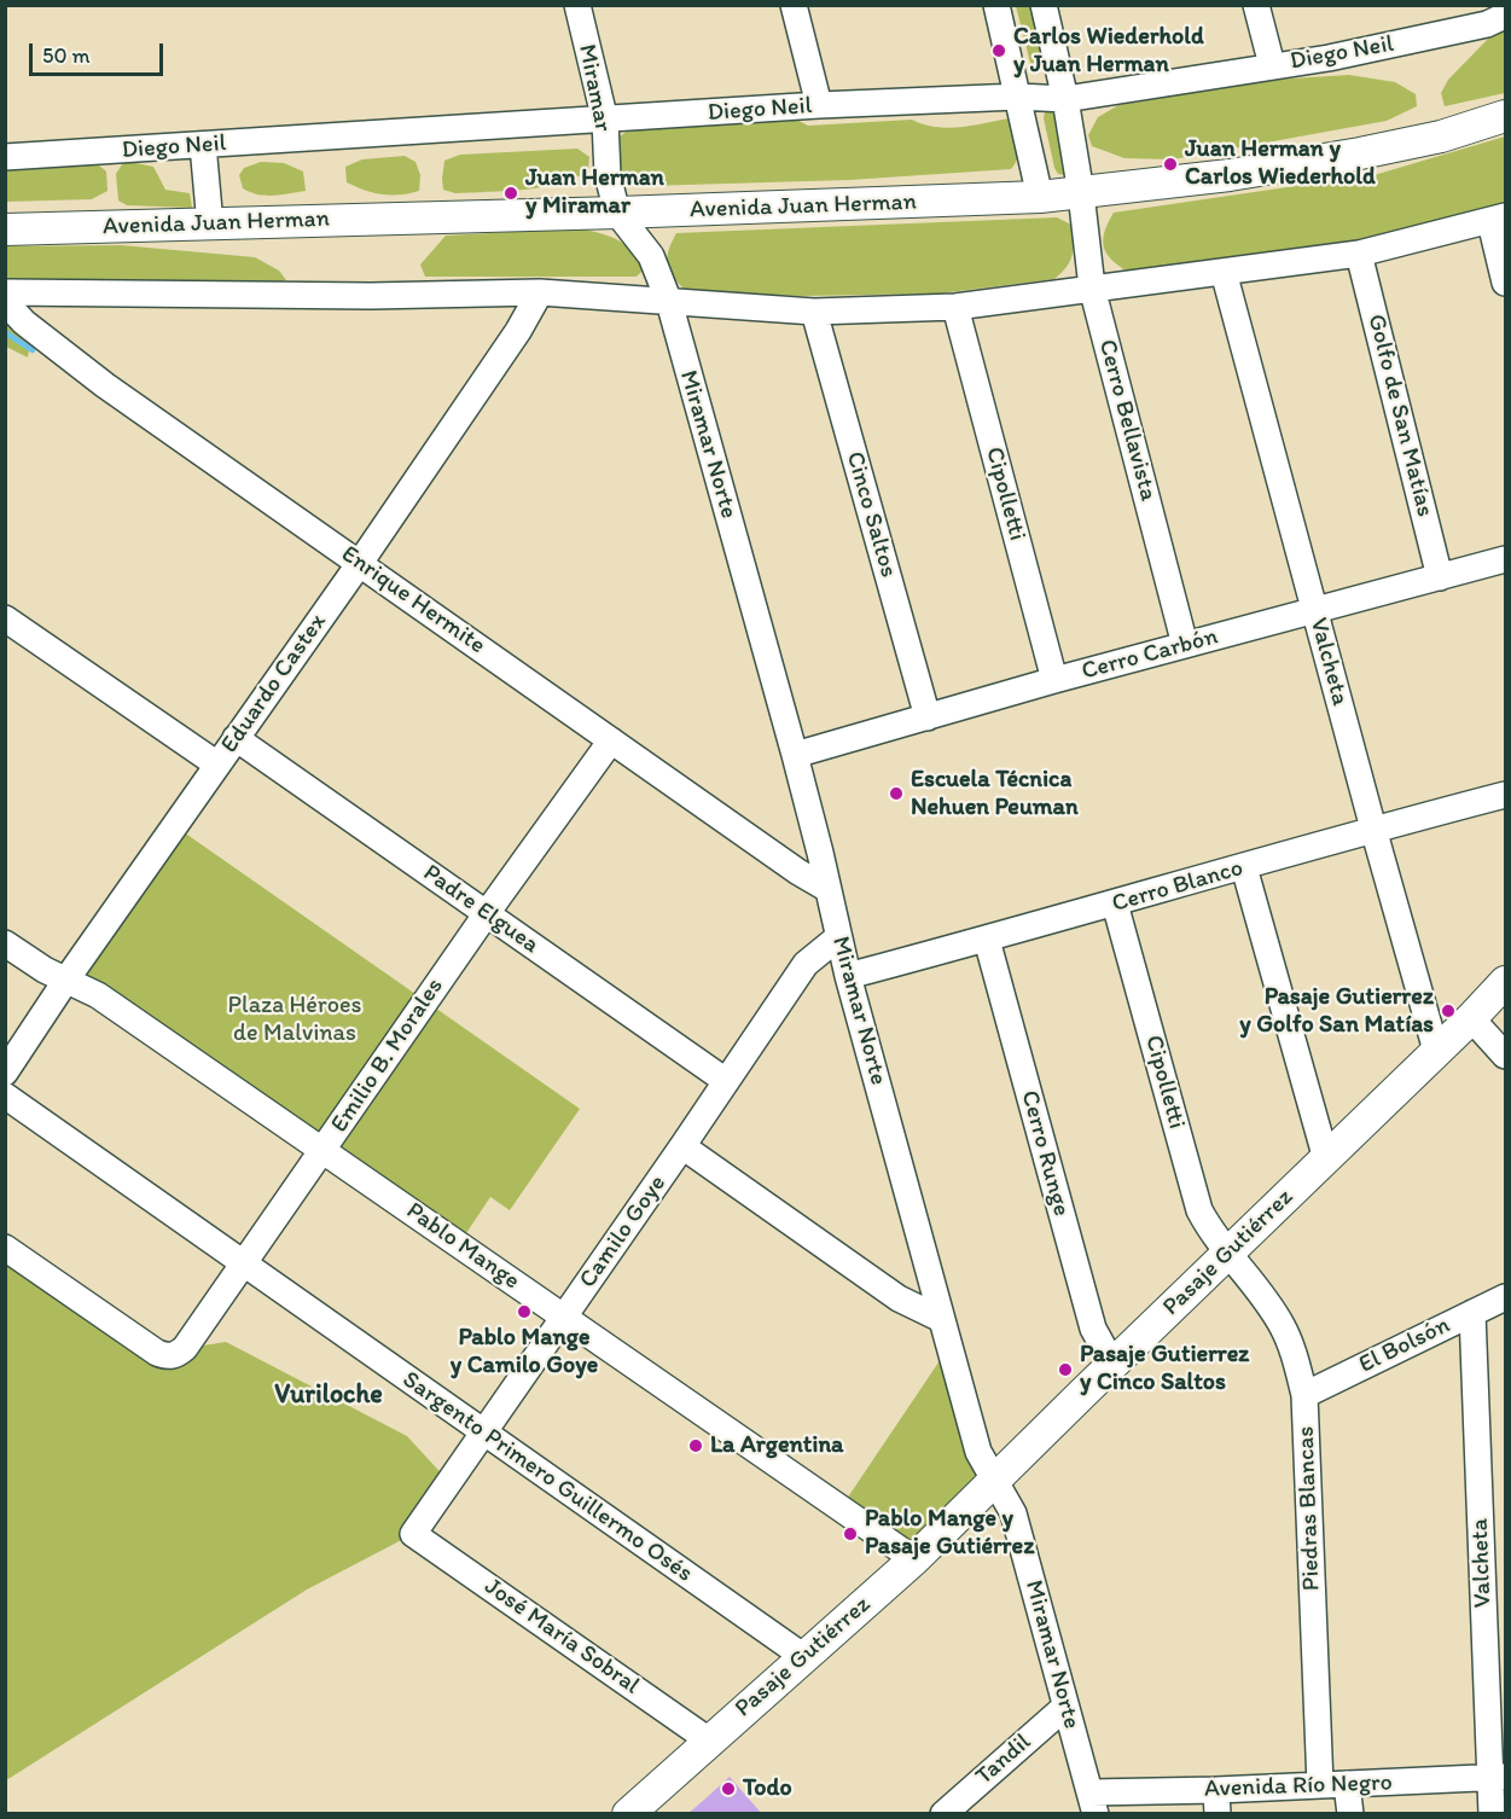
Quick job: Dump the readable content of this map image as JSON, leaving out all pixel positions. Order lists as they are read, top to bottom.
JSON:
{
  "streets": {
    "main road": ["Avenida Juan Herman", "Pasaje Gutiérrez"],
    "street": [
      "Diego Neil",
      "Miramar",
      "Golfo de San Matías",
      "Cerro Bellavista",
      "Miramar Norte",
      "Cipolletti",
      "Cinco Saltos",
      "Enrique Hermite",
      "Cerro Carbón",
      "Valcheta",
      "Eduardo Castex",
      "Cerro Blanco",
      "Padre Elguea",
      "Emilio B. Morales",
      "Cerro Runge",
      "Camilo Goye",
      "Pablo Mange",
      "El Bolsón",
      "Sargento Primero Guillermo Osés",
      "Piedras Blancas",
      "José María Sobral",
      "Tandil",
      "Avenida Río Negro"
    ]
  },
  "crossings": [
    ["Diego Neil", "Miramar"],
    ["Diego Neil", "Cerro Bellavista"],
    ["Miramar", "Avenida Juan Herman"],
    ["Miramar", "Miramar Norte"],
    ["Avenida Juan Herman", "Cerro Bellavista"],
    ["Avenida Juan Herman", "Miramar Norte"],
    ["Golfo de San Matías", "Cerro Carbón"],
    ["Cerro Bellavista", "Cerro Carbón"],
    ["Miramar Norte", "Enrique Hermite"],
    ["Miramar Norte", "Cerro Carbón"],
    ["Miramar Norte", "Cerro Blanco"],
    ["Miramar Norte", "Camilo Goye"],
    ["Miramar Norte", "Pasaje Gutiérrez"],
    ["Miramar Norte", "Tandil"],
    ["Miramar Norte", "Avenida Río Negro"],
    ["Cipolletti", "Cerro Carbón"],
    ["Cipolletti", "Cerro Blanco"],
    ["Cipolletti", "Pasaje Gutiérrez"],
    ["Cipolletti", "Piedras Blancas"],
    ["Cinco Saltos", "Cerro Carbón"],
    ["Enrique Hermite", "Eduardo Castex"],
    ["Enrique Hermite", "Emilio B. Morales"],
    ["Cerro Carbón", "Valcheta"],
    ["Valcheta", "Cerro Blanco"],
    ["Valcheta", "Pasaje Gutiérrez"],
    ["Valcheta", "El Bolsón"],
    ["Valcheta", "Avenida Río Negro"],
    ["Eduardo Castex", "Padre Elguea"],
    ["Eduardo Castex", "Pablo Mange"],
    ["Cerro Blanco", "Cerro Runge"],
    ["Padre Elguea", "Emilio B. Morales"],
    ["Padre Elguea", "Camilo Goye"],
    ["Emilio B. Morales", "Pablo Mange"],
    ["Emilio B. Morales", "Sargento Primero Guillermo Osés"],
    ["Cerro Runge", "Pasaje Gutiérrez"],
    ["Camilo Goye", "Pablo Mange"],
    ["Camilo Goye", "Sargento Primero Guillermo Osés"],
    ["Camilo Goye", "José María Sobral"],
    ["Pablo Mange", "Pasaje Gutiérrez"],
    ["Pasaje Gutiérrez", "Sargento Primero Guillermo Osés"],
    ["Pasaje Gutiérrez", "Piedras Blancas"],
    ["Pasaje Gutiérrez", "José María Sobral"],
    ["El Bolsón", "Piedras Blancas"],
    ["Piedras Blancas", "Avenida Río Negro"]
  ],
  "districts": ["Vuriloche"],
  "parks": ["Plaza Héroes de Malvinas"],
  "places": [
    "Carlos Wiederhold y Juan Herman",
    "Juan Herman y Carlos Wiederhold",
    "Juan Herman y Miramar",
    "Escuela Técnica Nehuen Peuman",
    "Pasaje Gutierrez y Golfo San Matías",
    "Pablo Mange y Camilo Goye",
    "Pasaje Gutierrez y Cinco Saltos",
    "La Argentina",
    "Pablo Mange y Pasaje Gutiérrez",
    "Todo"
  ],
  "scale_bar": "50 m"
}
